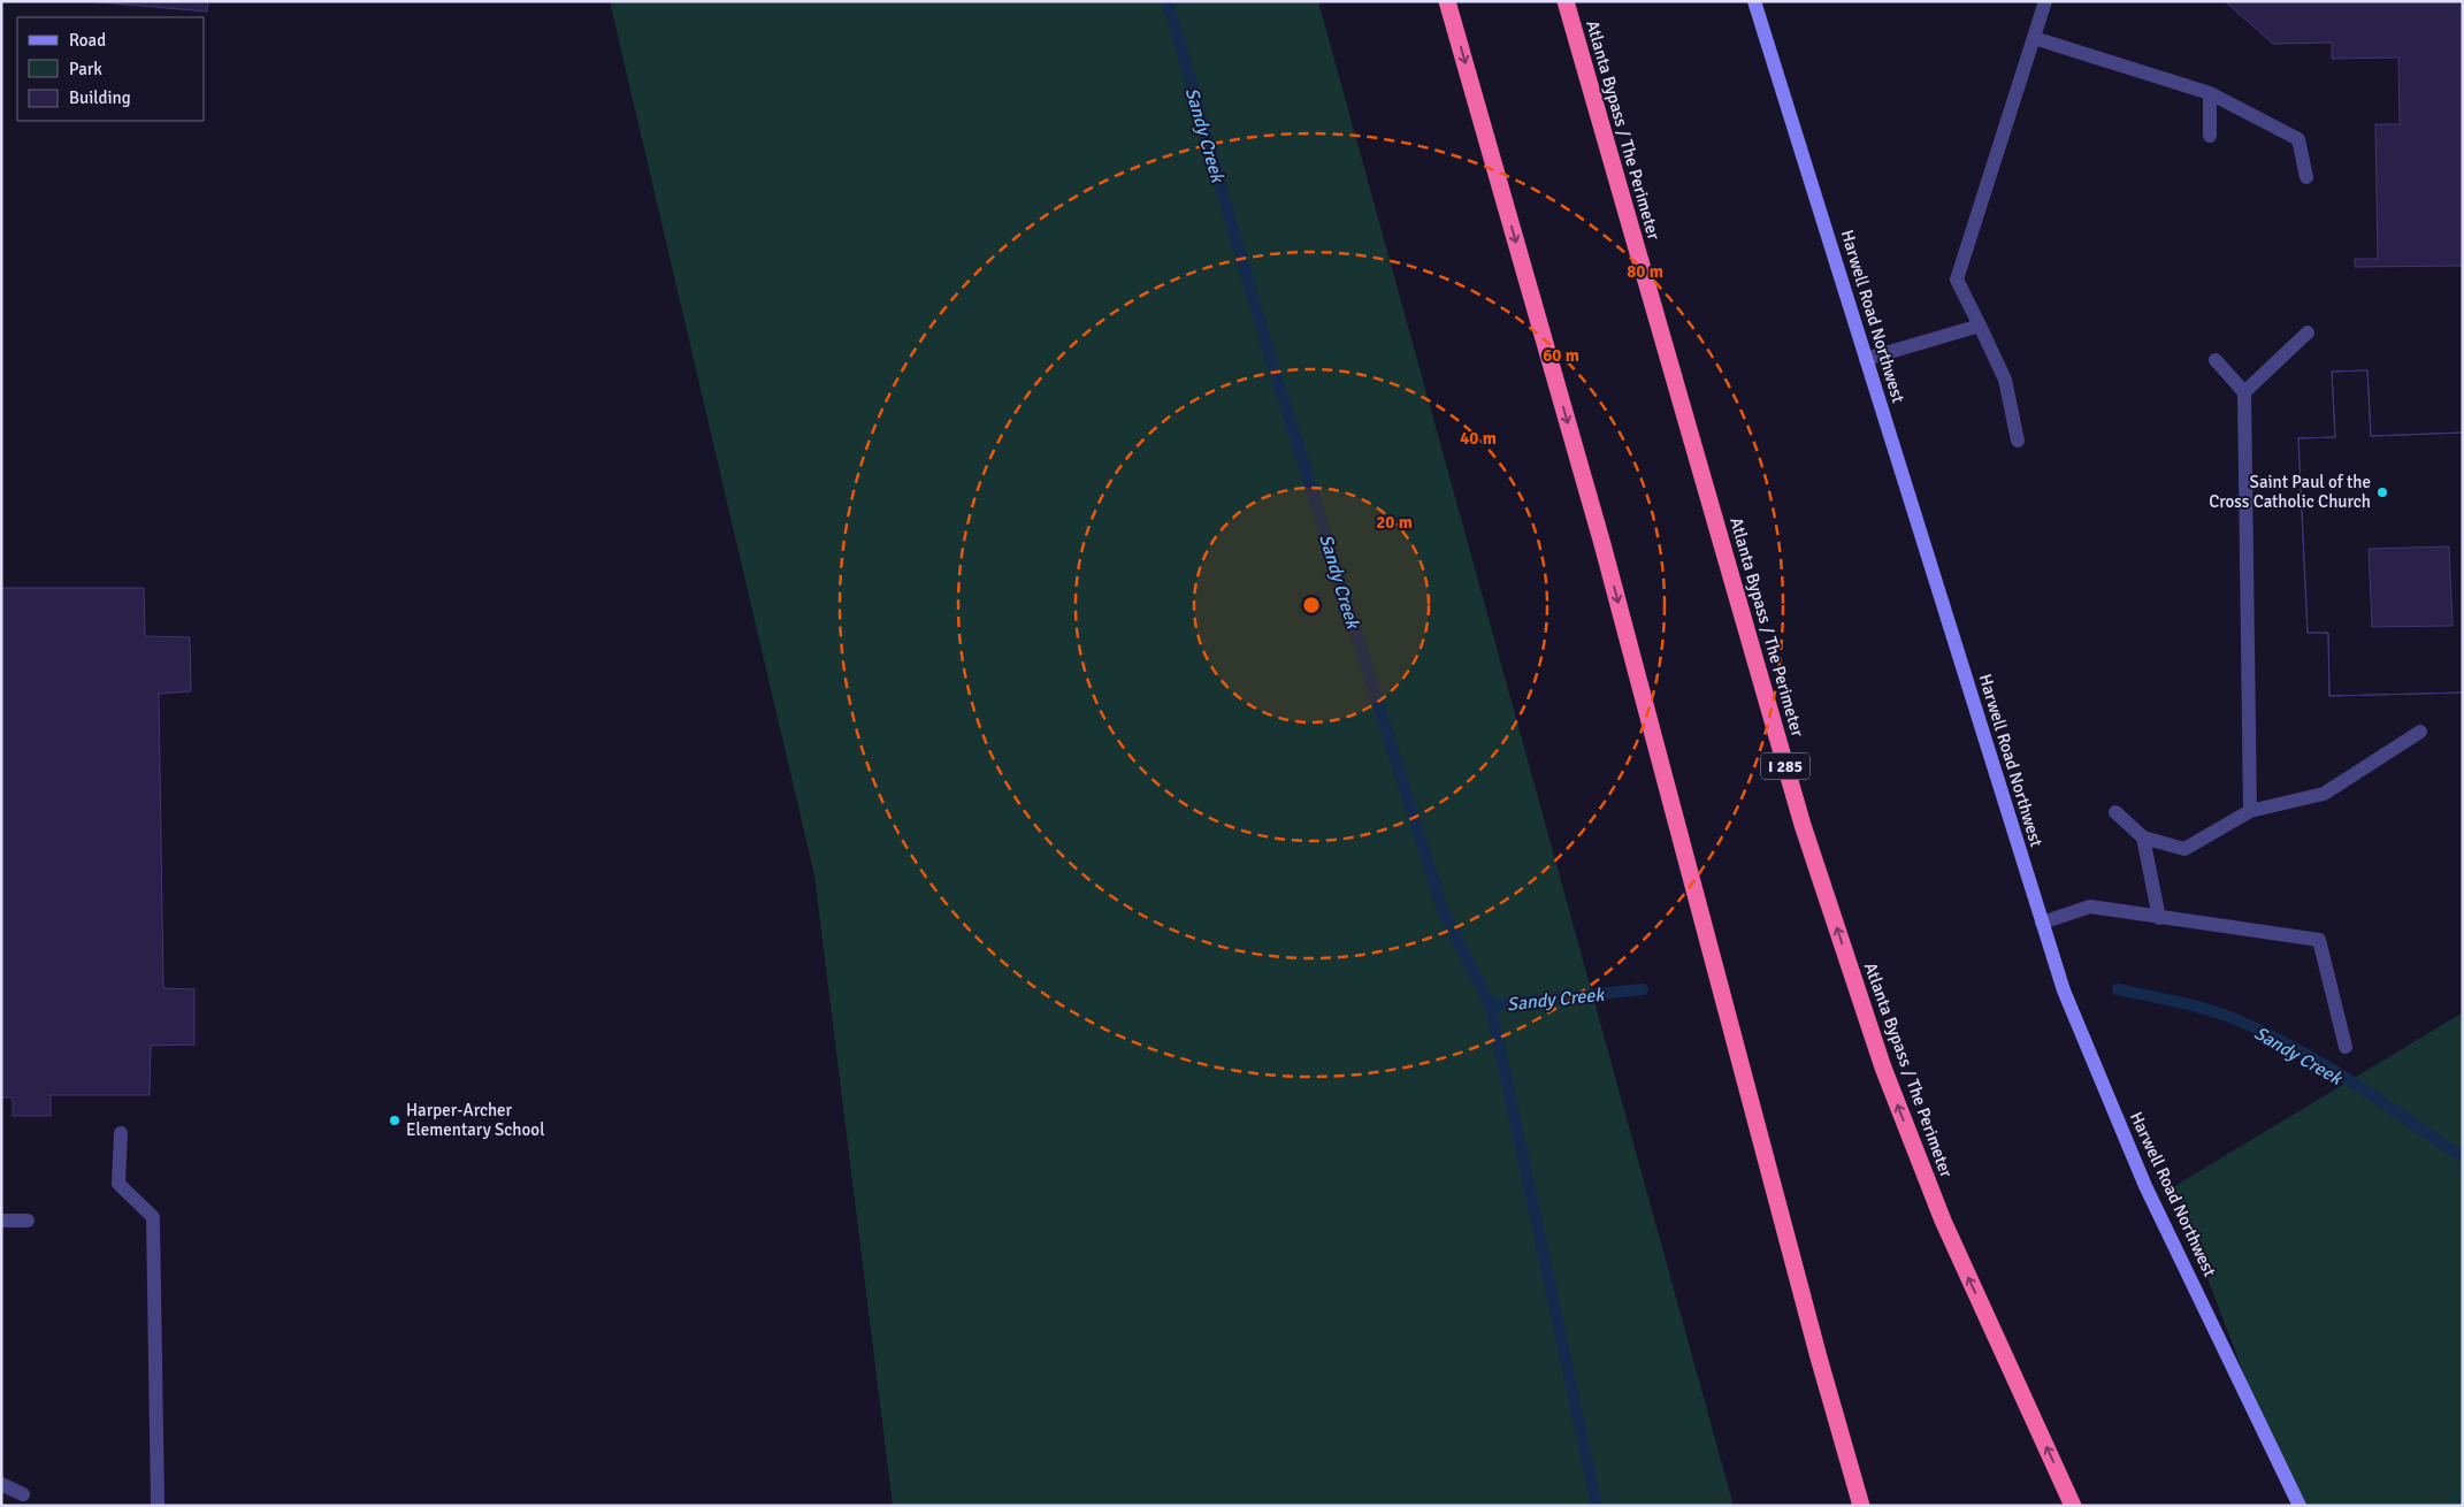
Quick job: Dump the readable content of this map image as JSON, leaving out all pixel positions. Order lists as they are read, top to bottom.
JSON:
{
  "streets": {
    "highway": ["Atlanta Bypass / The Perimeter", "I 285"],
    "street": ["Harwell Road Northwest"]
  },
  "water": ["Sandy Creek"],
  "places": ["Saint Paul of the Cross Catholic Church", "Harper-Archer Elementary School"],
  "legend": ["Road", "Park", "Building"],
  "rings": [
    "80 m",
    "60 m",
    "40 m",
    "20 m"
  ]
}
